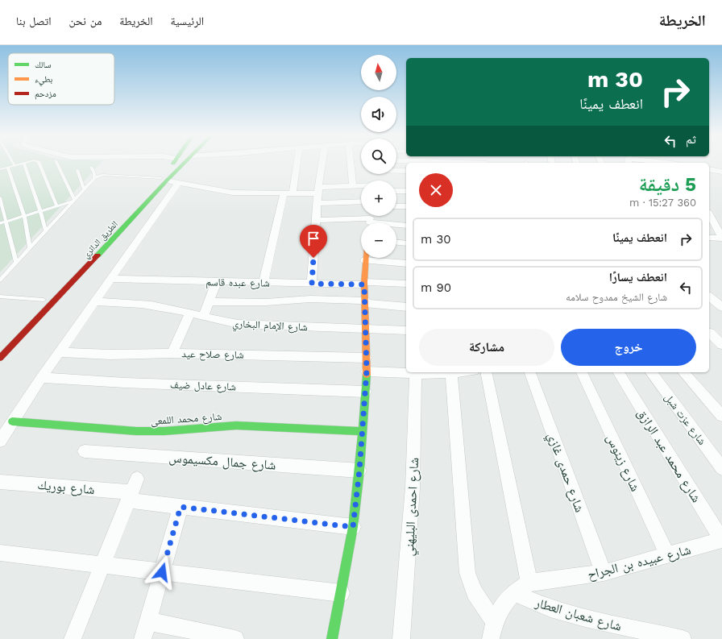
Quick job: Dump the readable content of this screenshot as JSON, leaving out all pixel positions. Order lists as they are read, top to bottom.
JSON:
{
  "streets": {
    "main road": ["الطريق الدائري", "شارع محمد اللمعى"],
    "street": [
      "شارع عبده قاسم",
      "شارع الإمام البخاري",
      "شارع صلاح عيد",
      "شارع عادل ضيف",
      "شارع عزت شبل",
      "شارع محمد عبد الرازق",
      "شارع جمال مكسيموس",
      "شارع زينوس",
      "شارع حمدى غازي",
      "شارع بوريك",
      "شارع احمدى البليهني",
      "شارع عبيده بن الجراح",
      "شارع شعبان العطار"
    ]
  },
  "crossings": [
    ["شارع محمد عبد الرازق", "شارع عبيده بن الجراح"],
    ["شارع زينوس", "شارع عبيده بن الجراح"],
    ["شارع حمدى غازي", "شارع عبيده بن الجراح"],
    ["شارع عبيده بن الجراح", "شارع شعبان العطار"]
  ],
  "legend": ["سالك", "بطيء", "مزدحم"],
  "north": "top",
  "page": {
    "header": "الخريطة",
    "nav": [
      "الرئيسية",
      "الخريطة",
      "من نحن",
      "اتصل بنا"
    ],
    "map_buttons": ["+", "−"],
    "turn": ["30 m", "انعطف يمينًا"],
    "then": "ثم",
    "heading": ["5 دقيقة", "360 m · 15:27"],
    "list": [
      {
        "name": "انعطف يمينًا",
        "value": "30 m"
      },
      {
        "name": "انعطف يسارًا",
        "note": "شارع الشيخ ممدوح سلامه",
        "value": "90 m"
      }
    ],
    "buttons": ["خروج", "مشاركة"]
  }
}
